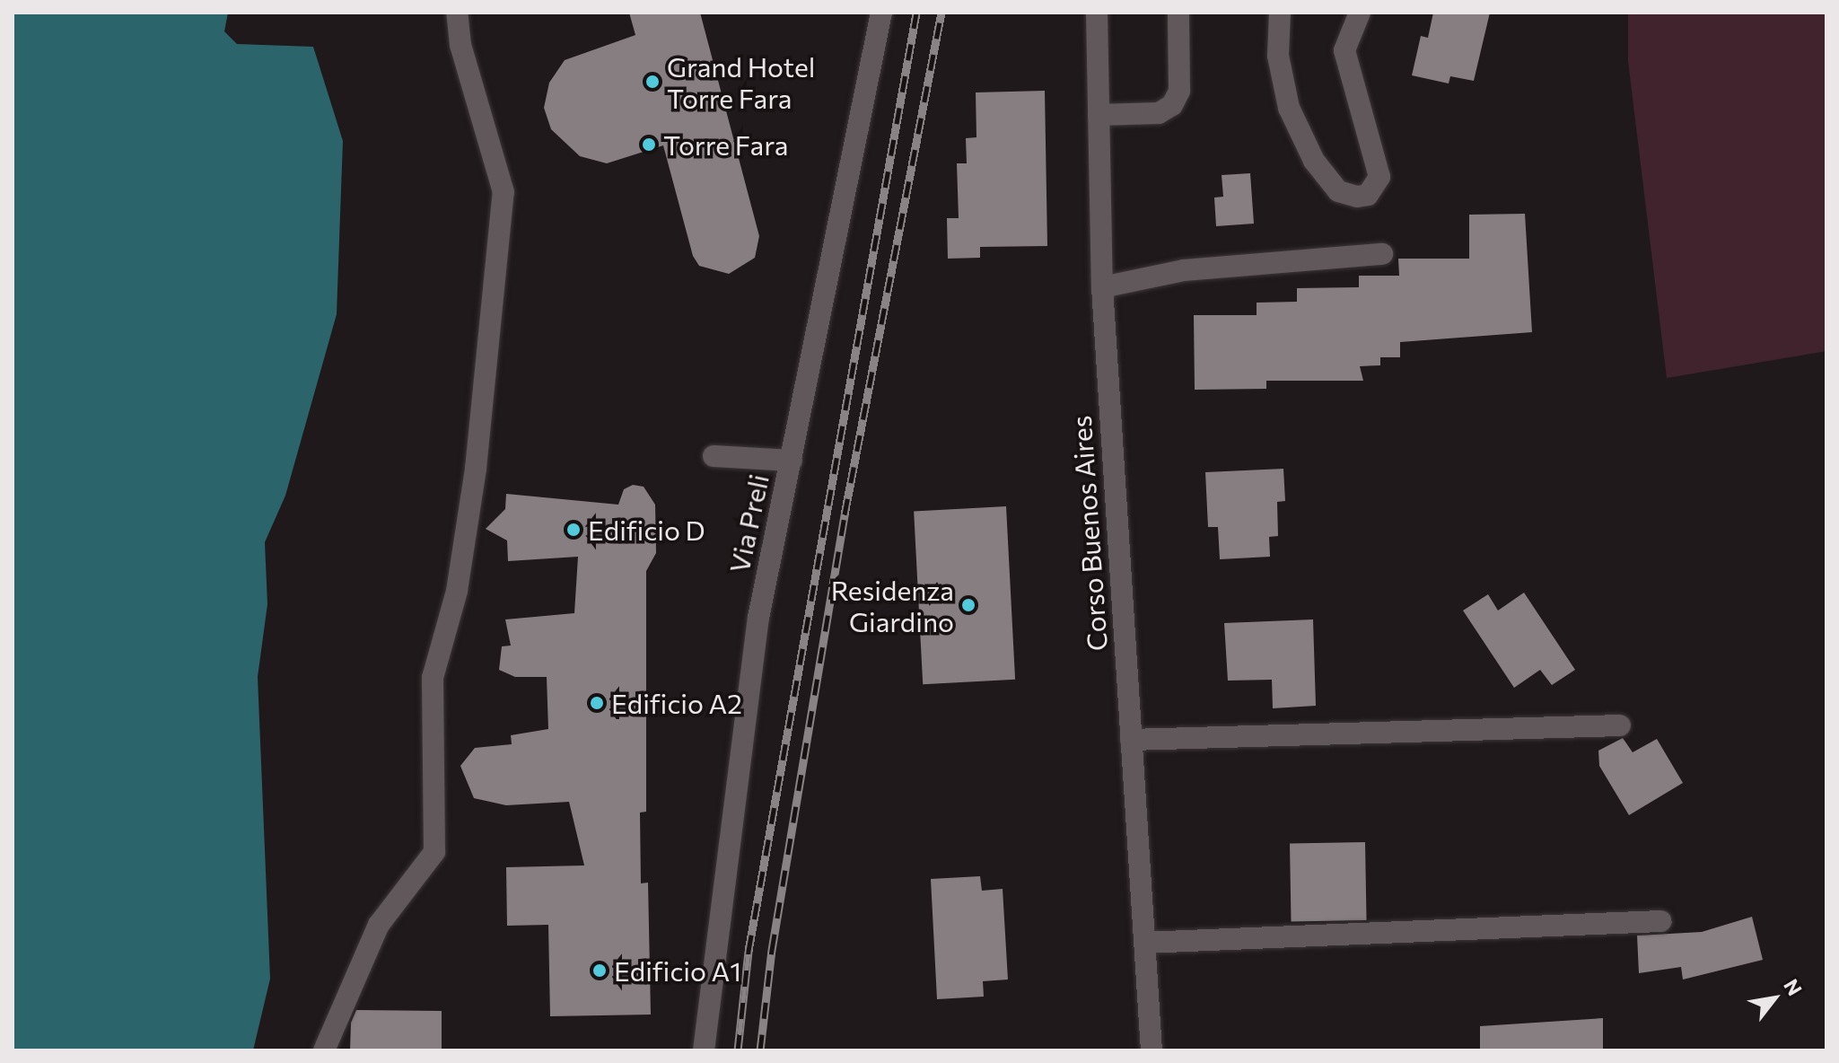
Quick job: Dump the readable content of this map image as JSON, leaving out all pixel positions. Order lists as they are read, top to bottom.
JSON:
{
  "streets": {
    "street": ["Via Preli", "Corso Buenos Aires"]
  },
  "places": [
    "Grand Hotel Torre Fara",
    "Torre Fara",
    "Edificio D",
    "Residenza Giardino",
    "Edificio A2",
    "Edificio A1"
  ],
  "north": "top right"
}
